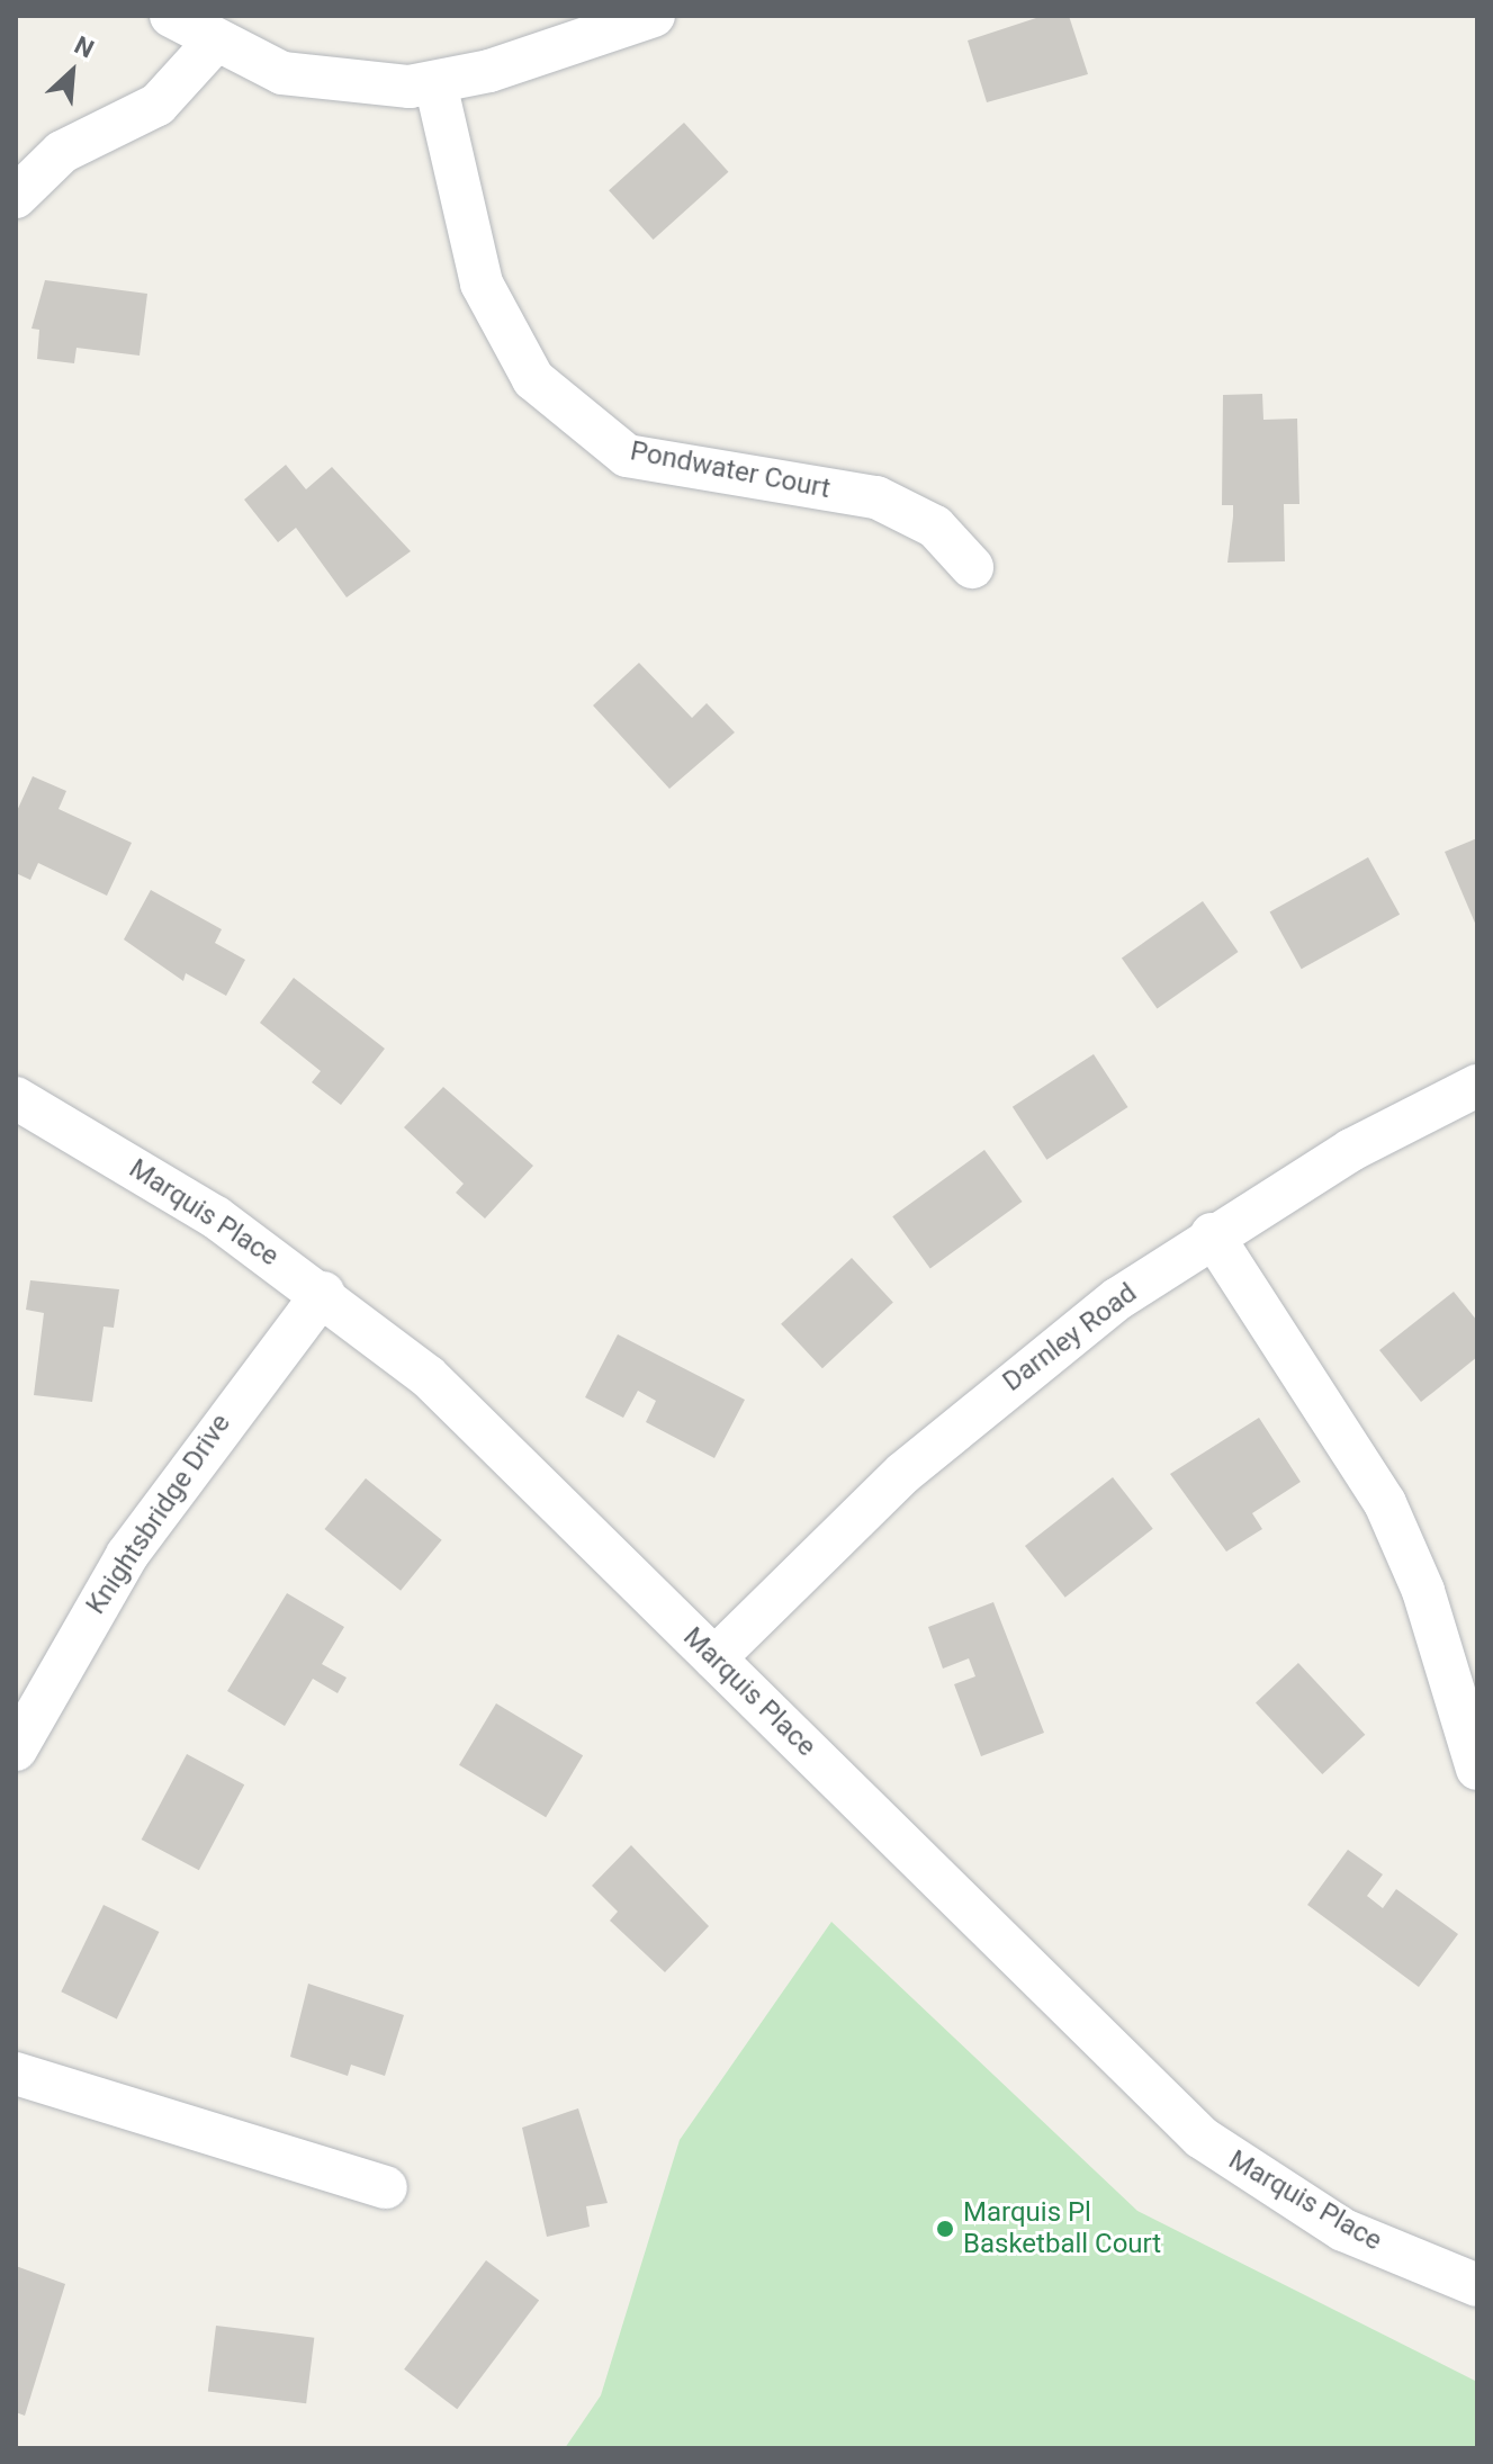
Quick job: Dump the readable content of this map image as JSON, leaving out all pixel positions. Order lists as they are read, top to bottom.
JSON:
{
  "streets": {
    "street": [
      "Pondwater Court",
      "Marquis Place",
      "Darnley Road",
      "Knightsbridge Drive"
    ]
  },
  "crossings": [
    ["Marquis Place", "Darnley Road"],
    ["Marquis Place", "Knightsbridge Drive"]
  ],
  "places": ["Marquis Pl Basketball Court"],
  "north": "top right"
}
